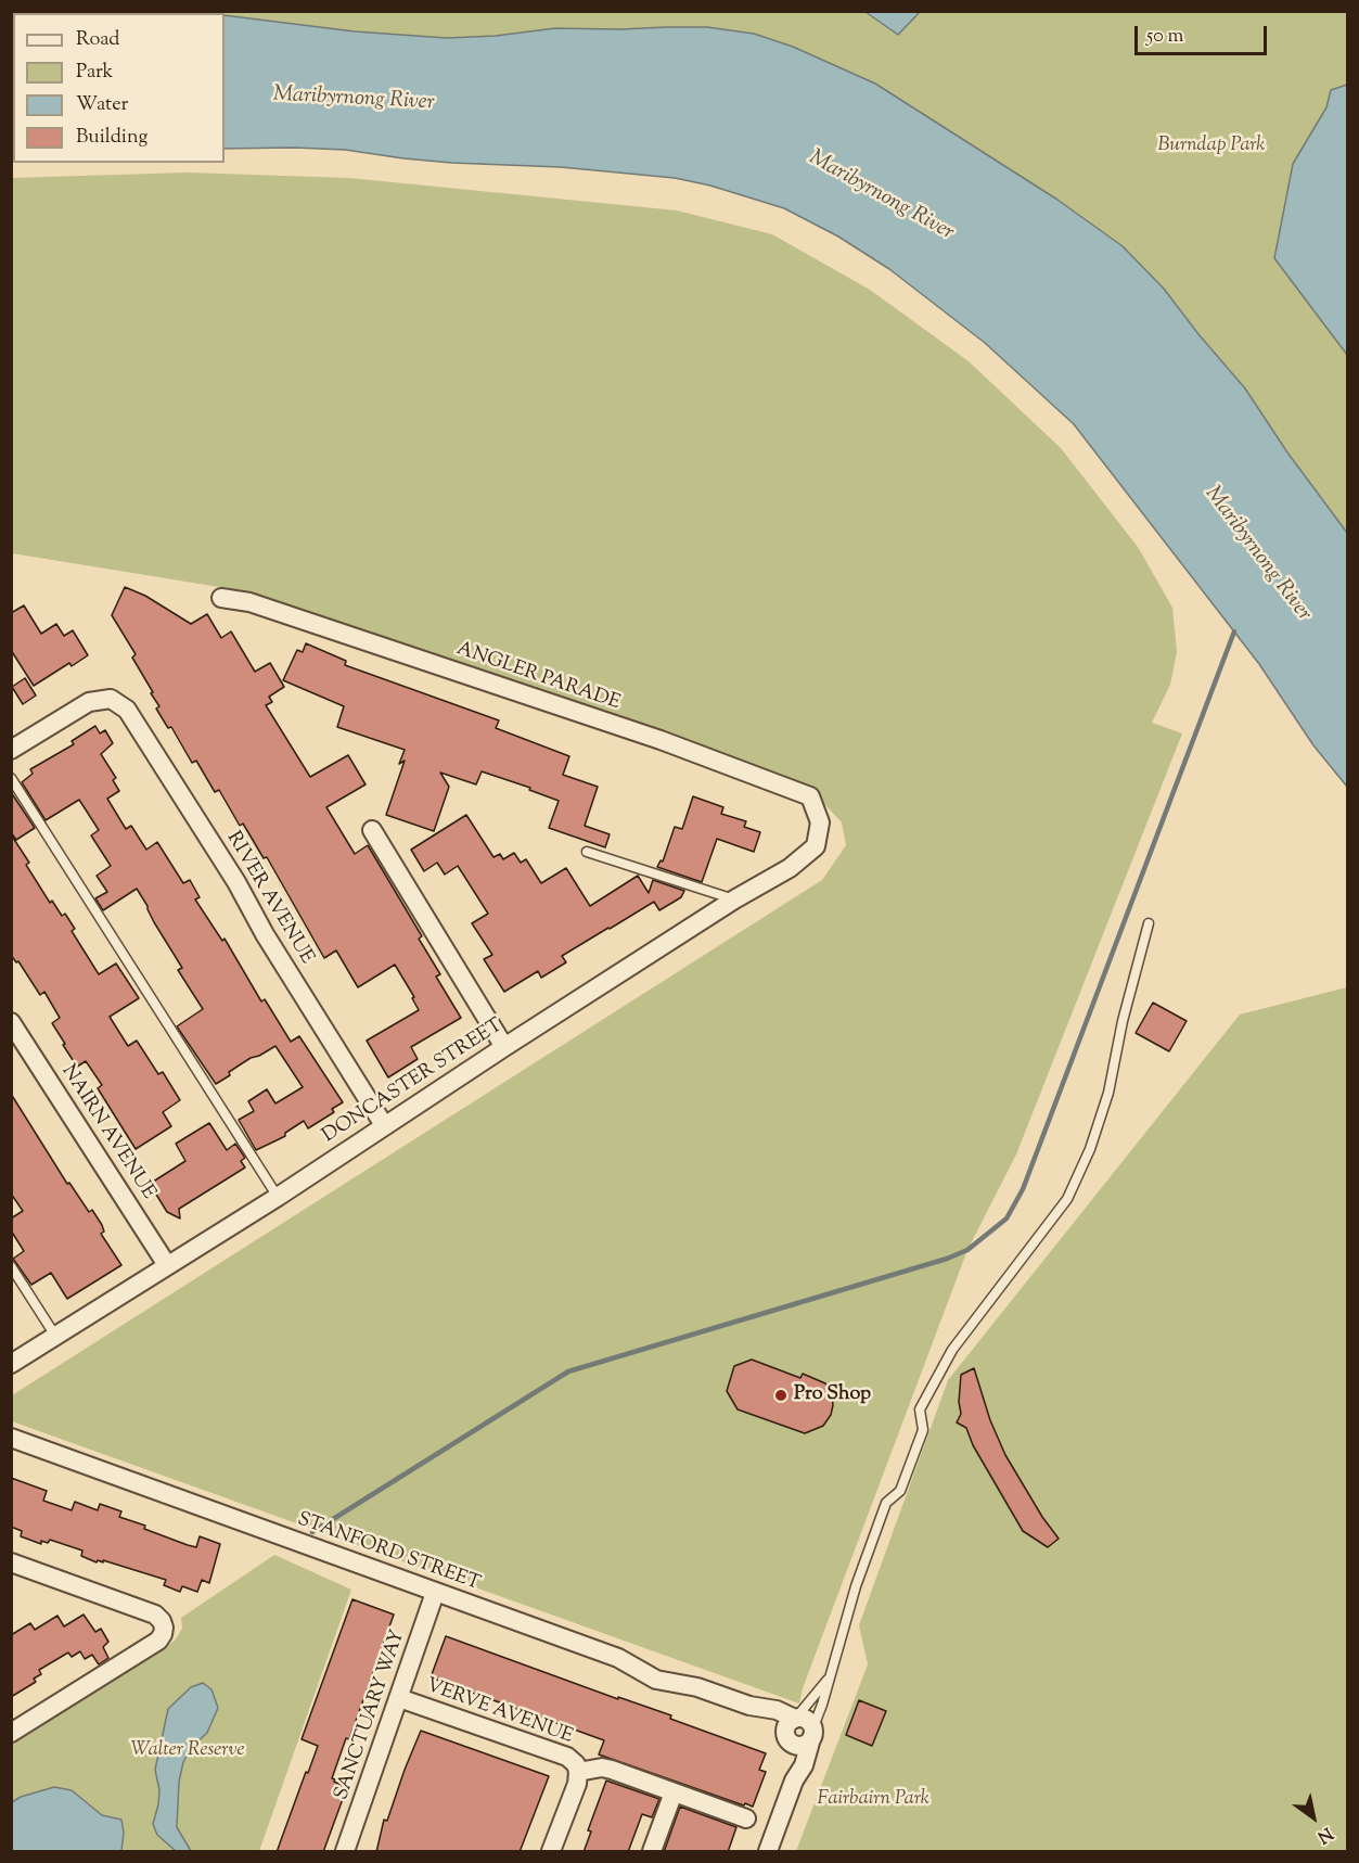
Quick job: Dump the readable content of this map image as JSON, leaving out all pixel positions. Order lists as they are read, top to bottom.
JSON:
{
  "streets": {
    "street": [
      "ANGLER PARADE",
      "RIVER AVENUE",
      "DONCASTER STREET",
      "NAIRN AVENUE",
      "STANFORD STREET",
      "VERVE AVENUE",
      "SANCTUARY WAY"
    ]
  },
  "crossings": [
    ["ANGLER PARADE", "DONCASTER STREET"],
    ["RIVER AVENUE", "DONCASTER STREET"],
    ["DONCASTER STREET", "NAIRN AVENUE"],
    ["STANFORD STREET", "SANCTUARY WAY"],
    ["VERVE AVENUE", "SANCTUARY WAY"]
  ],
  "water": ["Maribyrnong River"],
  "parks": ["Burndap Park", "Walter Reserve", "Fairbairn Park"],
  "places": ["Pro Shop"],
  "legend": [
    "Road",
    "Park",
    "Water",
    "Building"
  ],
  "scale_bar": "50 m",
  "north": "bottom right"
}
